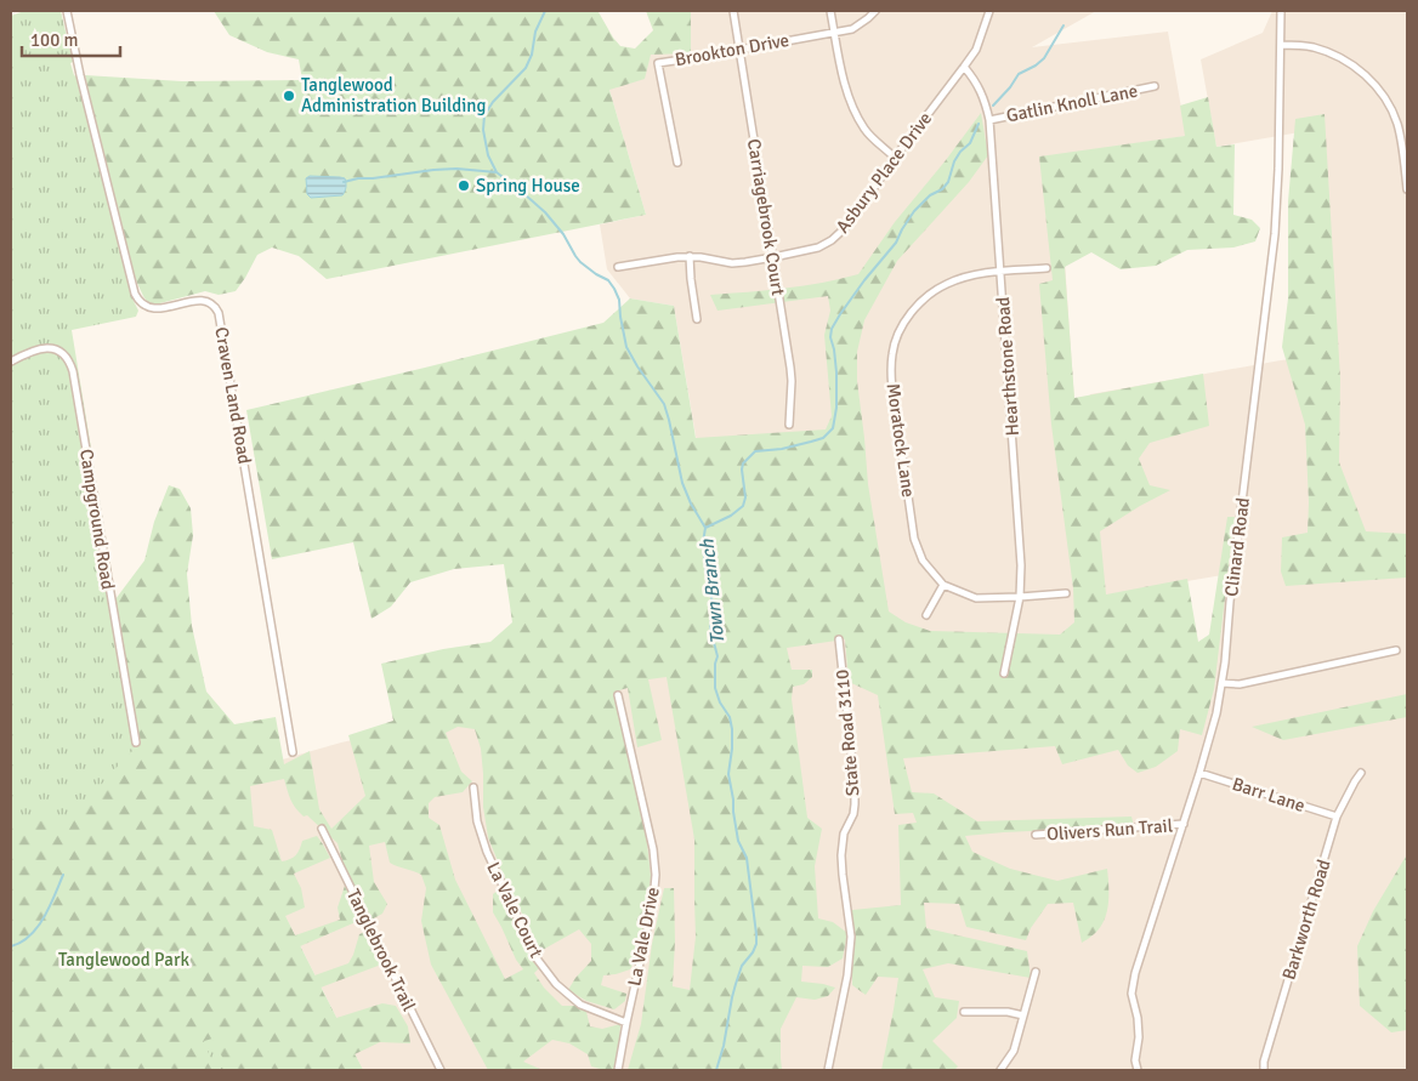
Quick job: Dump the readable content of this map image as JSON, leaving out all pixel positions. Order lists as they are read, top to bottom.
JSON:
{
  "streets": {
    "street": [
      "Brookton Drive",
      "Gatlin Knoll Lane",
      "Asbury Place Drive",
      "Carriagebrook Court",
      "Hearthstone Road",
      "Craven Land Road",
      "Moratock Lane",
      "Campground Road",
      "Clinard Road",
      "State Road 3110",
      "Barr Lane",
      "Olivers Run Trail",
      "La Vale Court",
      "Barkworth Road",
      "La Vale Drive",
      "Tanglebrook Trail"
    ]
  },
  "crossings": [
    ["Brookton Drive", "Carriagebrook Court"],
    ["Gatlin Knoll Lane", "Hearthstone Road"],
    ["Asbury Place Drive", "Carriagebrook Court"],
    ["Asbury Place Drive", "Hearthstone Road"],
    ["Hearthstone Road", "Moratock Lane"],
    ["Clinard Road", "Barr Lane"],
    ["Clinard Road", "Olivers Run Trail"],
    ["Barr Lane", "Barkworth Road"],
    ["La Vale Court", "La Vale Drive"]
  ],
  "water": ["Town Branch"],
  "parks": ["Tanglewood Park"],
  "places": ["Tanglewood Administration Building", "Spring House"],
  "scale_bar": "100 m"
}
